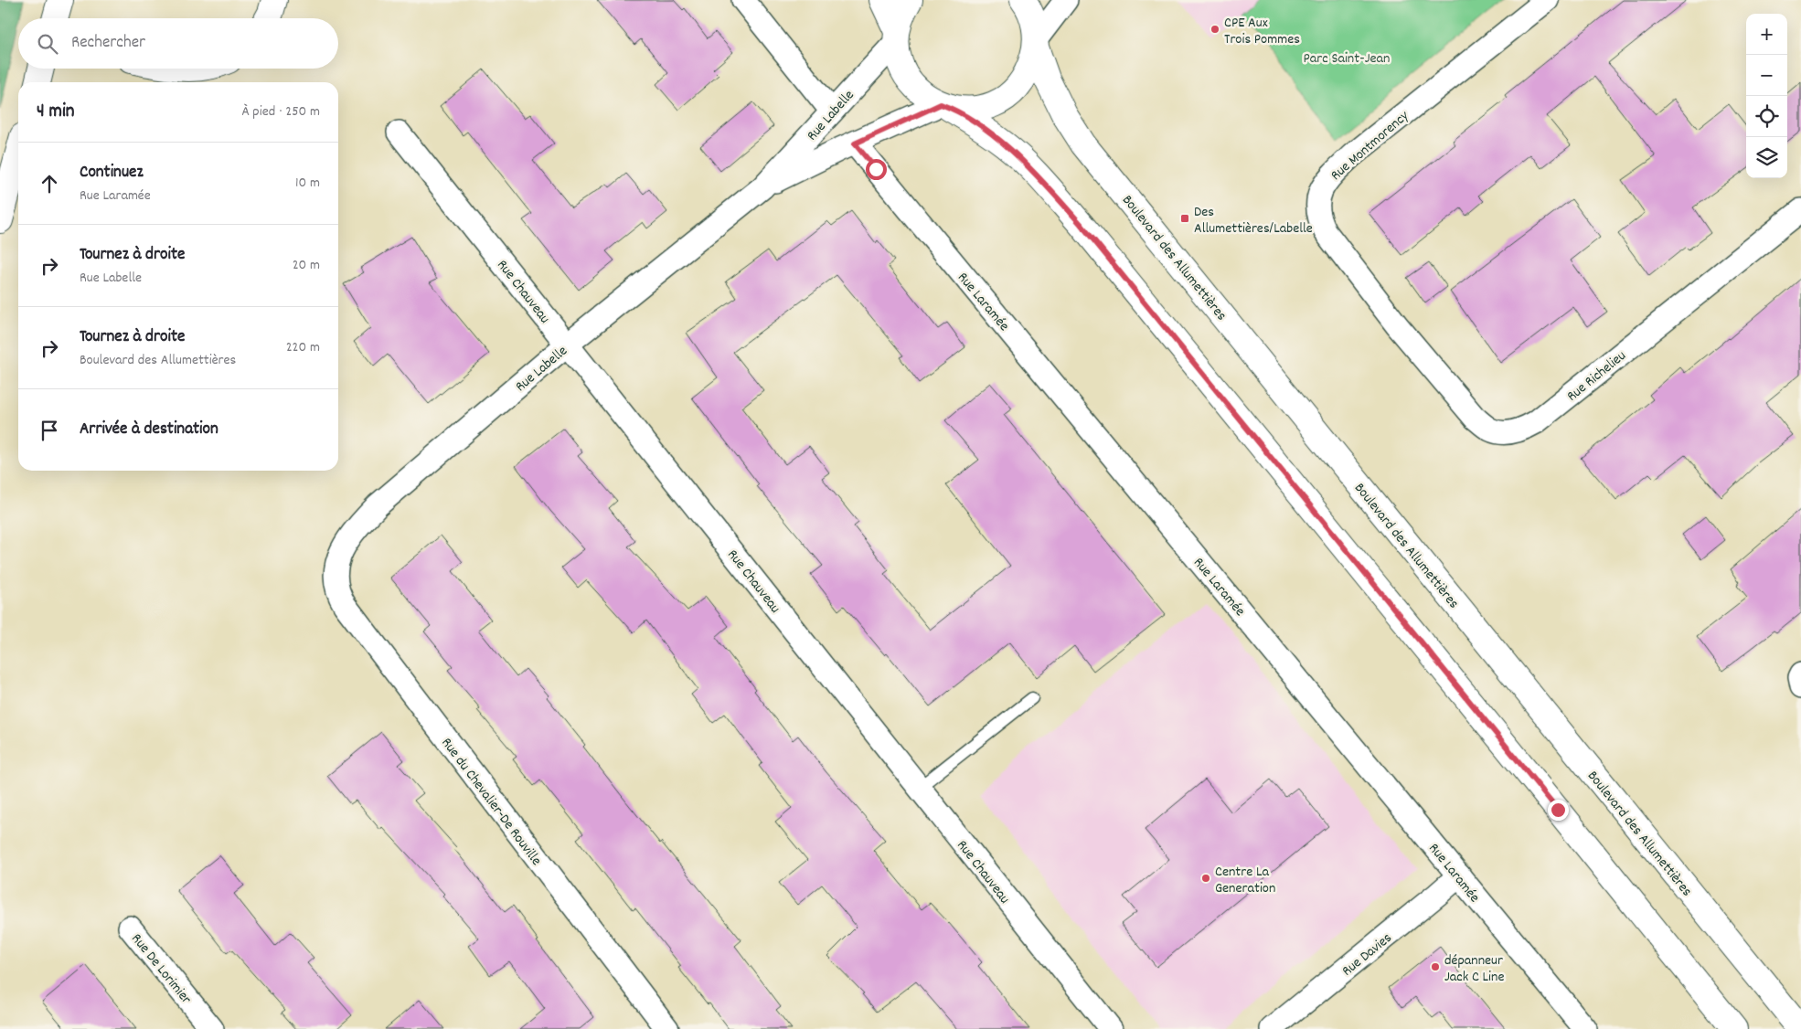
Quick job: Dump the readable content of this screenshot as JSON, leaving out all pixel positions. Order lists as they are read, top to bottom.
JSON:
{
  "streets": {
    "main road": ["Boulevard des Allumettières"],
    "street": [
      "Rue Labelle",
      "Rue Montmorency",
      "Rue Chauveau",
      "Rue Laramée",
      "Rue Richelieu",
      "Rue du Chevalier-De Rouville",
      "Rue Davies",
      "Rue De Lorimier"
    ]
  },
  "crossings": [
    ["Rue Labelle", "Rue Chauveau"],
    ["Rue Labelle", "Rue Laramée"],
    ["Rue Labelle", "Rue du Chevalier-De Rouville"],
    ["Rue Montmorency", "Rue Richelieu"],
    ["Rue Laramée", "Rue Davies"]
  ],
  "parks": ["Parc Saint-Jean"],
  "places": {
    "other": ["CPE Aux Trois Pommes", "Centre La Generation", "dépanneur Jack C Line"],
    "transit": ["Des Allumettières/Labelle"]
  },
  "page": {
    "map_buttons": ["+", "−"],
    "search": "Rechercher",
    "heading": ["4 min", "À pied · 250 m"],
    "list": [
      ["Continuez", "Rue Laramée", "10 m"],
      ["Tournez à droite", "Rue Labelle", "20 m"],
      ["Tournez à droite", "Boulevard des Allumettières", "220 m"],
      "Arrivée à destination"
    ]
  }
}
